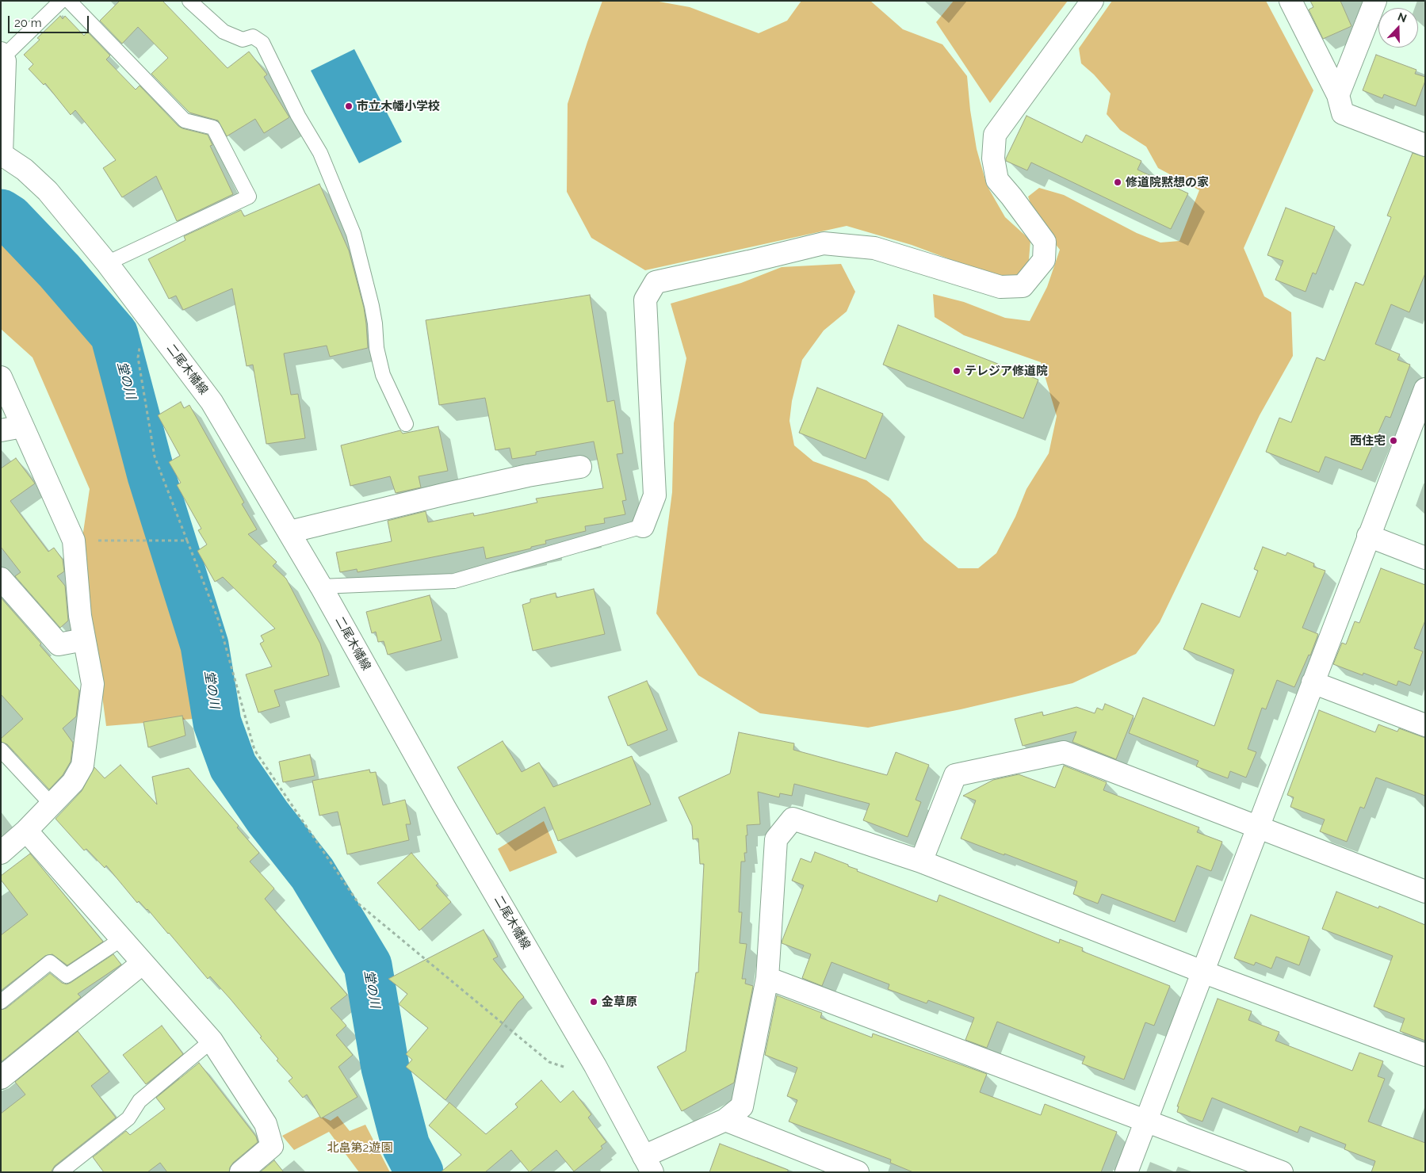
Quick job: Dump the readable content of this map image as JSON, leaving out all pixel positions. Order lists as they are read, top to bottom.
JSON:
{
  "streets": {
    "street": ["二尾木幡線"]
  },
  "water": ["堂の川"],
  "parks": ["北畠第2遊園"],
  "places": [
    "市立木幡小学校",
    "修道院黙想の家",
    "テレジア修道院",
    "西住宅",
    "金草原"
  ],
  "scale_bar": "20 m",
  "north": "top"
}
